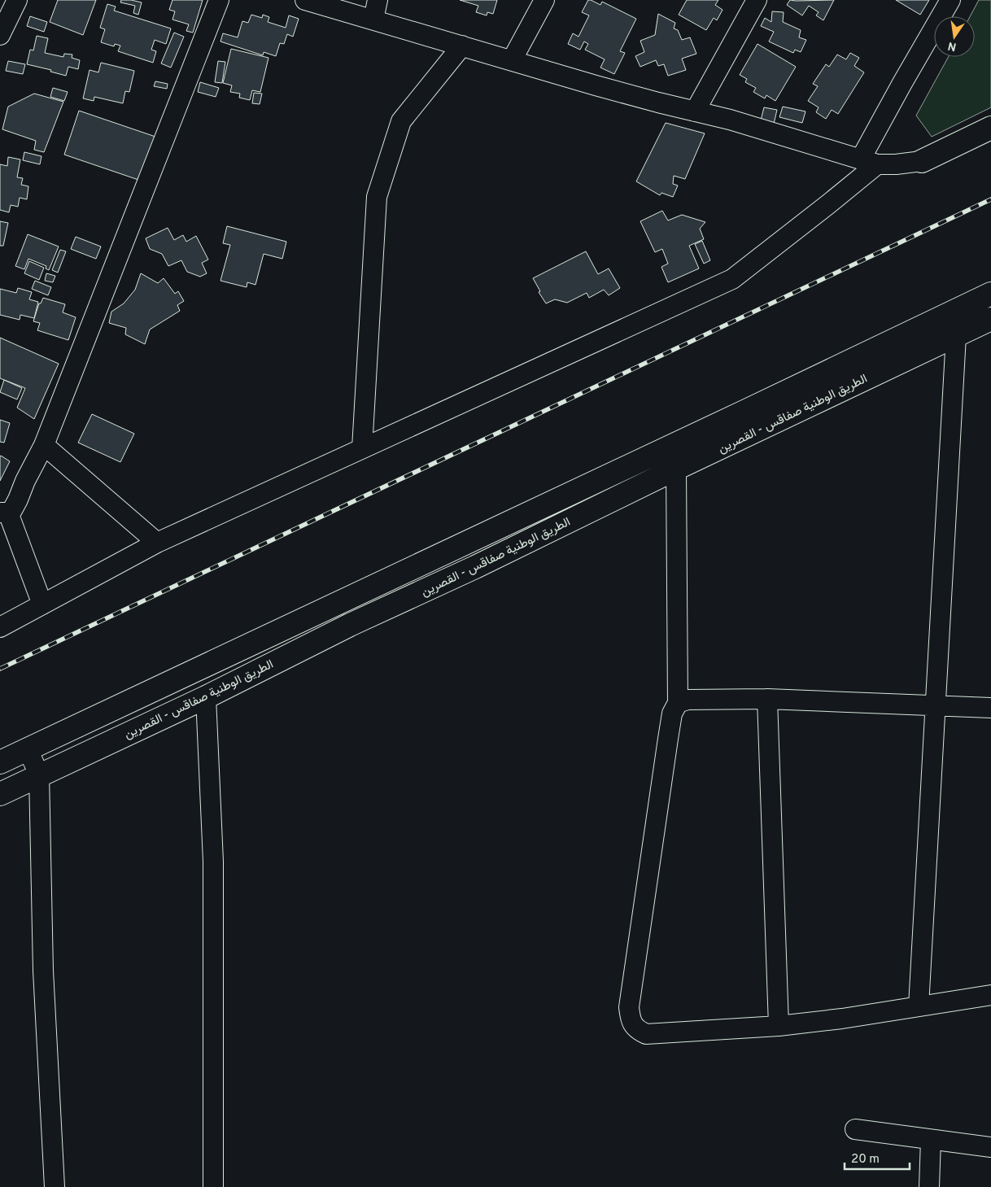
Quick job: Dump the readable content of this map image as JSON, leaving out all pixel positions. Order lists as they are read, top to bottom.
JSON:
{
  "streets": {
    "main road": ["الطريق الوطنية صفاقس - القصرين"]
  },
  "scale_bar": "20 m",
  "north": "bottom"
}
